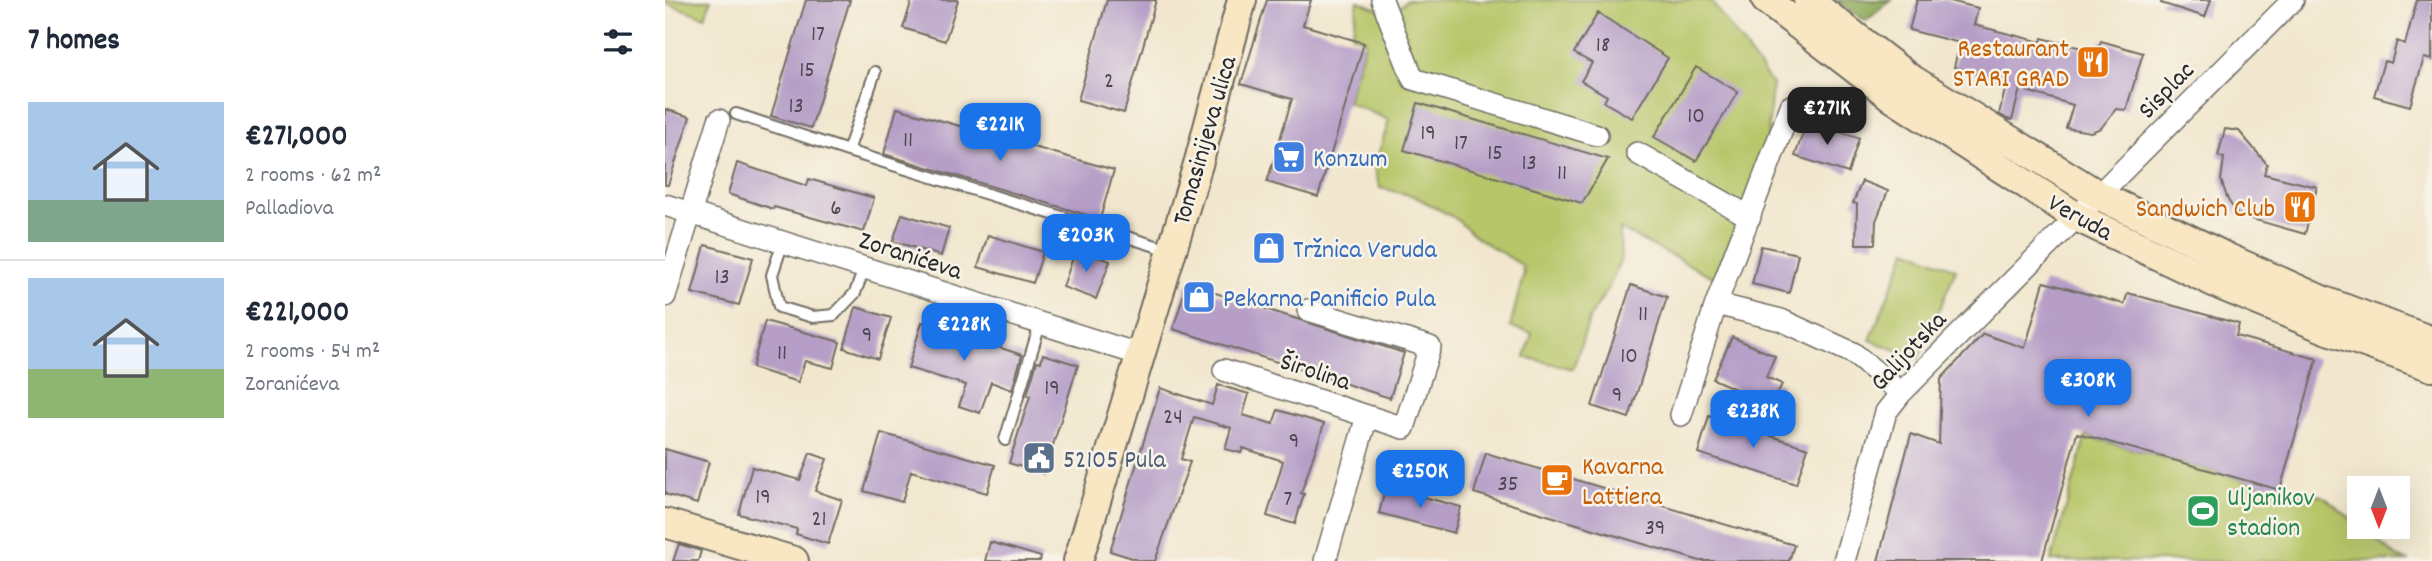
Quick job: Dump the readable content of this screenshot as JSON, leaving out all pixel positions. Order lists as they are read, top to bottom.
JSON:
{
  "streets": {
    "main road": ["Tomasinijeva ulica", "Veruda"],
    "street": [
      "Sisplac",
      "Zoranićeva",
      "Galijotska",
      "Širolina"
    ]
  },
  "crossings": [
    ["Sisplac", "Veruda"],
    ["Sisplac", "Galijotska"],
    ["Tomasinijeva ulica", "Zoranićeva"],
    ["Veruda", "Galijotska"]
  ],
  "places": {
    "restaurant": ["Restaurant STARI GRAD", "Sandwich Club"],
    "supermarket": ["Konzum"],
    "shop": ["Tržnica Veruda", "Pekarna Panificio Pula"],
    "public building": ["52105 Pula"],
    "cafe": ["Kavarna Lattiera"],
    "sports": ["Uljanikov stadion"]
  },
  "house_numbers": [
    "17",
    "18",
    "15",
    "2",
    "13",
    "10",
    "19",
    "11",
    "17",
    "15",
    "13",
    "11",
    "6",
    "13",
    "11",
    "9",
    "11",
    "10",
    "19",
    "9",
    "24",
    "9",
    "35",
    "19",
    "7",
    "21",
    "39"
  ],
  "north": "bottom",
  "page": {
    "heading": "7 homes",
    "list": [
      {
        "name": "€271,000",
        "note": "2 rooms · 62 m² · Palladiova"
      },
      {
        "name": "€221,000",
        "note": "2 rooms · 54 m² · Zoranićeva"
      }
    ],
    "price": [
      "€271K",
      "€221K",
      "€203K",
      "€228K",
      "€308K",
      "€238K",
      "€250K"
    ]
  }
}
